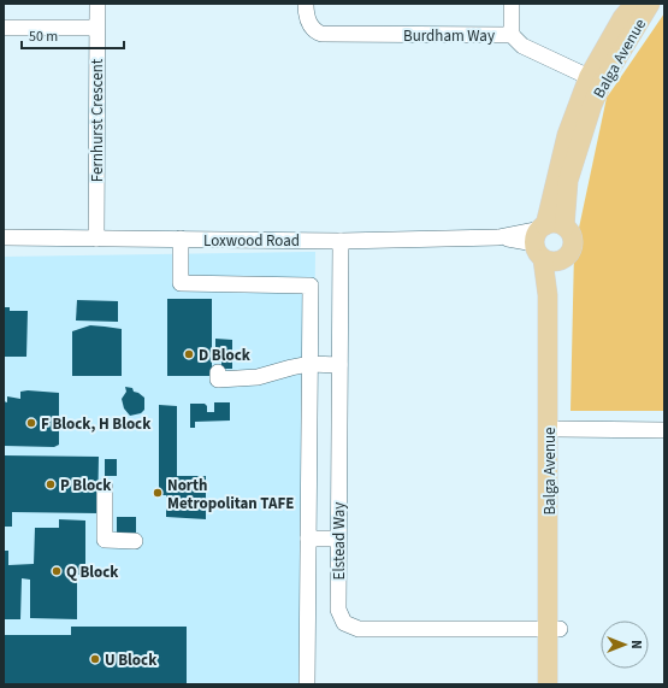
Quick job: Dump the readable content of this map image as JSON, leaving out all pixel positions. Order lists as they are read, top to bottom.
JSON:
{
  "streets": {
    "main road": ["Balga Avenue"],
    "street": [
      "Burdham Way",
      "Fernhurst Crescent",
      "Loxwood Road",
      "Elstead Way"
    ]
  },
  "crossings": [
    ["Burdham Way", "Balga Avenue"],
    ["Balga Avenue", "Loxwood Road"],
    ["Balga Avenue", "Elstead Way"],
    ["Fernhurst Crescent", "Loxwood Road"],
    ["Loxwood Road", "Elstead Way"]
  ],
  "places": [
    "D Block",
    "F Block, H Block",
    "P Block",
    "North Metropolitan TAFE",
    "Q Block",
    "U Block"
  ],
  "scale_bar": "50 m",
  "north": "right"
}
